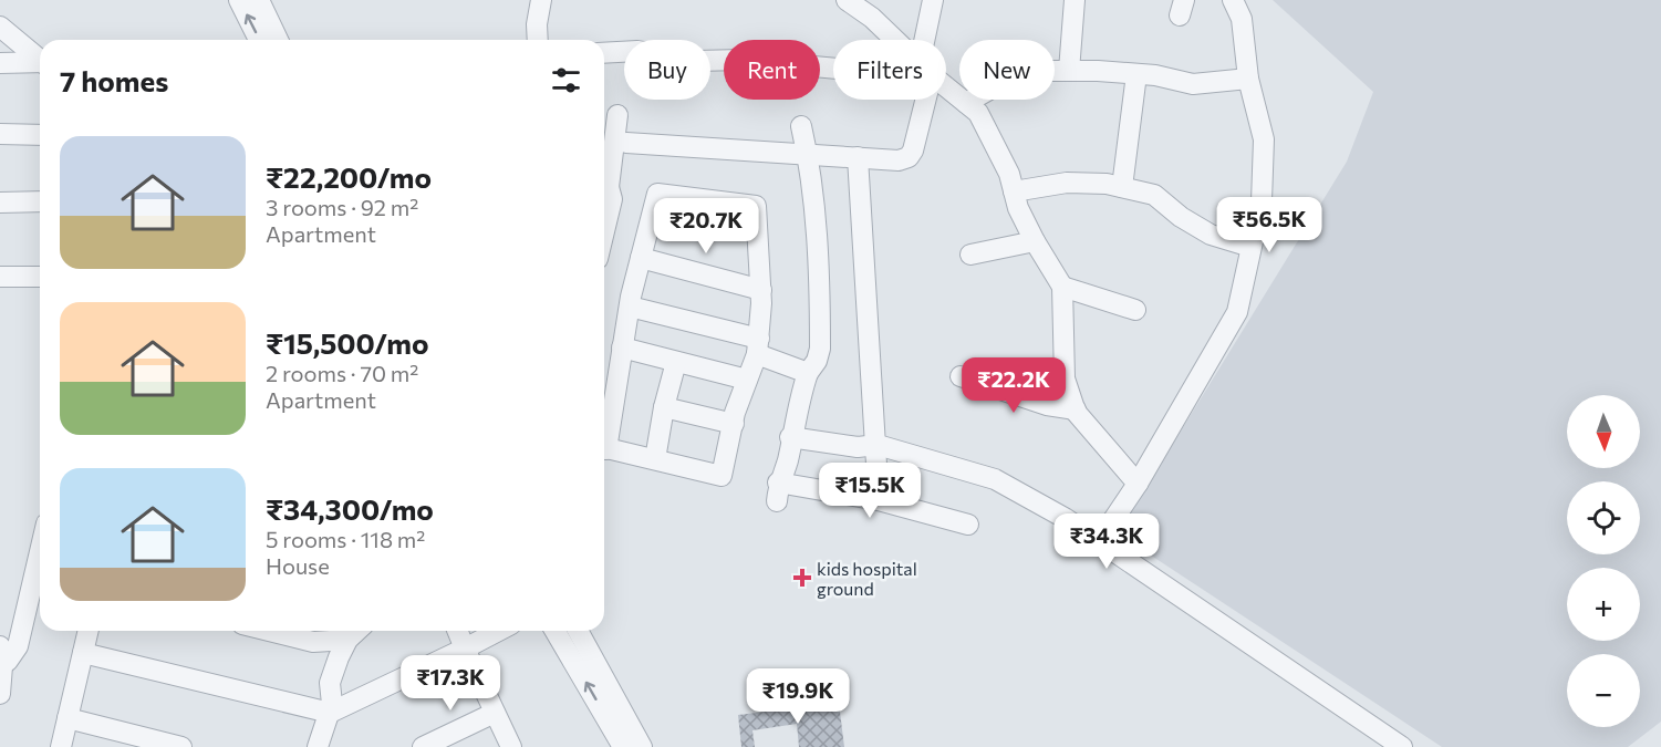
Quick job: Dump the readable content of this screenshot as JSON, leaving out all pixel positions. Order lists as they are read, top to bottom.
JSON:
{
  "places": {
    "health": ["kids hospital ground"]
  },
  "north": "bottom",
  "page": {
    "chip": [
      "Buy",
      "Rent",
      "Filters",
      "New"
    ],
    "heading": "7 homes",
    "list": [
      {
        "name": "₹22,200/mo",
        "note": "3 rooms · 92 m² · Apartment"
      },
      {
        "name": "₹15,500/mo",
        "note": "2 rooms · 70 m² · Apartment"
      },
      {
        "name": "₹34,300/mo",
        "note": "5 rooms · 118 m² · House"
      }
    ],
    "price": [
      "₹56.5K",
      "₹20.7K",
      "₹22.2K",
      "₹15.5K",
      "₹34.3K",
      "₹17.3K",
      "₹19.9K"
    ],
    "map_buttons": ["+", "−"]
  }
}
